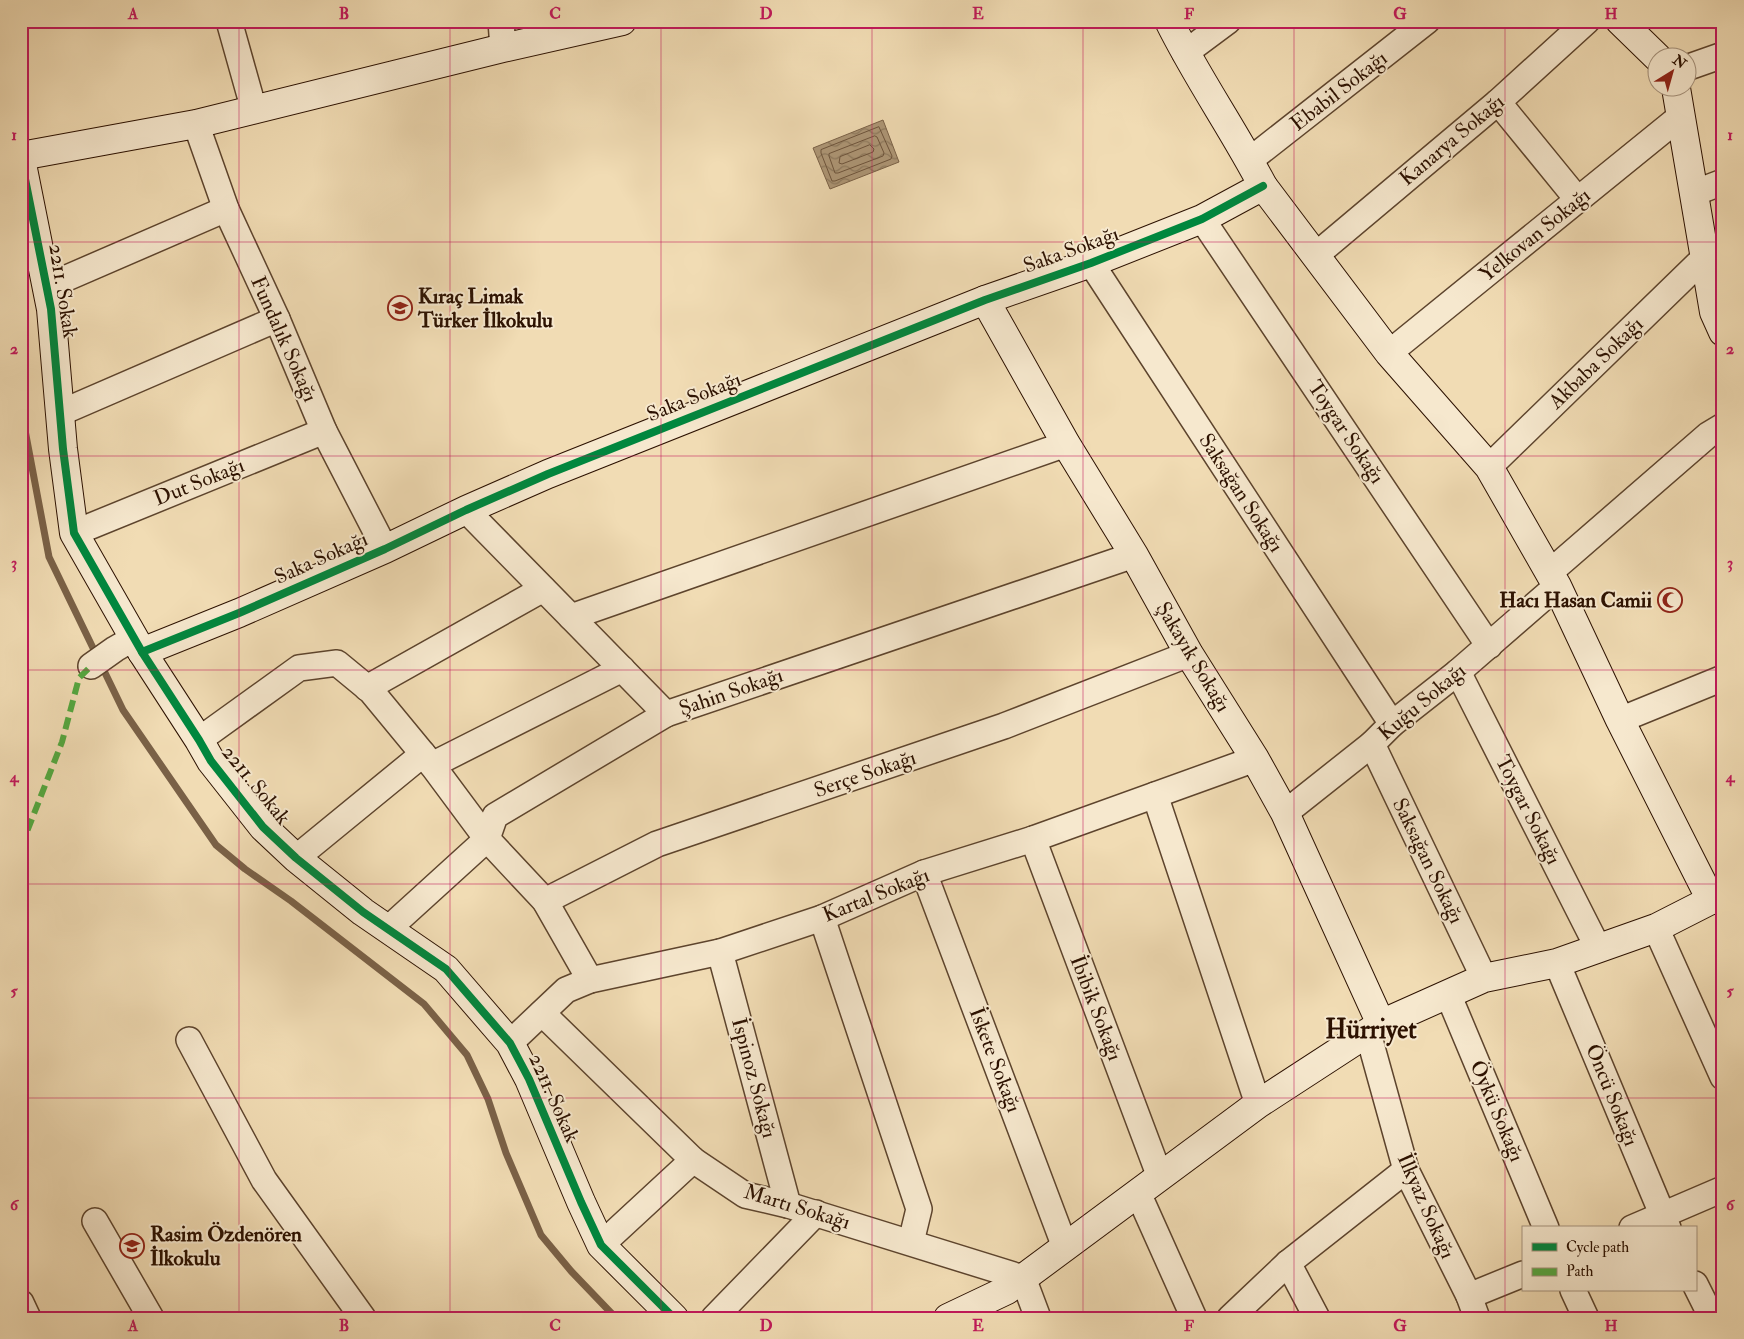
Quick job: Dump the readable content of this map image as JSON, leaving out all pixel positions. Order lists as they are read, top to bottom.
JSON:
{
  "streets": {
    "street": [
      "Ebabil Sokağı",
      "Kanarya Sokağı",
      "Yelkovan Sokağı",
      "Saka Sokağı",
      "2211. Sokak",
      "Fundalık Sokağı",
      "Akbaba Sokağı",
      "Toygar Sokağı",
      "Dut Sokağı",
      "Saksağan Sokağı",
      "Şakayık Sokağı",
      "Şahin Sokağı",
      "Kuğu Sokağı",
      "Serçe Sokağı",
      "Kartal Sokağı",
      "İbibik Sokağı",
      "İskete Sokağı",
      "İspinoz Sokağı",
      "Öncü Sokağı",
      "Öykü Sokağı",
      "İlkyaz Sokağı",
      "Martı Sokağı"
    ]
  },
  "crossings": [
    ["Saka Sokağı", "2211. Sokak"],
    ["Saka Sokağı", "Fundalık Sokağı"],
    ["Saka Sokağı", "Toygar Sokağı"],
    ["Saka Sokağı", "Saksağan Sokağı"],
    ["Saka Sokağı", "Şakayık Sokağı"],
    ["2211. Sokak", "Dut Sokağı"],
    ["2211. Sokak", "Şahin Sokağı"],
    ["2211. Sokak", "Kartal Sokağı"],
    ["Fundalık Sokağı", "Dut Sokağı"],
    ["Toygar Sokağı", "Kuğu Sokağı"],
    ["Saksağan Sokağı", "Kuğu Sokağı"],
    ["Şakayık Sokağı", "Şahin Sokağı"],
    ["Şakayık Sokağı", "Kuğu Sokağı"],
    ["Şakayık Sokağı", "Serçe Sokağı"],
    ["Şakayık Sokağı", "Kartal Sokağı"],
    ["Şakayık Sokağı", "İlkyaz Sokağı"],
    ["Kartal Sokağı", "İbibik Sokağı"],
    ["Kartal Sokağı", "İskete Sokağı"],
    ["Kartal Sokağı", "İspinoz Sokağı"],
    ["Kartal Sokağı", "Martı Sokağı"],
    ["İspinoz Sokağı", "Martı Sokağı"]
  ],
  "districts": ["Hürriyet"],
  "places": {
    "school or university": ["Kıraç Limak Türker İlkokulu", "Rasim Özdenören İlkokulu"],
    "mosque": ["Hacı Hasan Camii"]
  },
  "legend": ["Cycle path", "Path"],
  "north": "top right",
  "grid": {
    "columns": [
      "A",
      "B",
      "C",
      "D",
      "E",
      "F",
      "G",
      "H"
    ],
    "rows": [
      "1",
      "2",
      "3",
      "4",
      "5",
      "6"
    ]
  }
}
